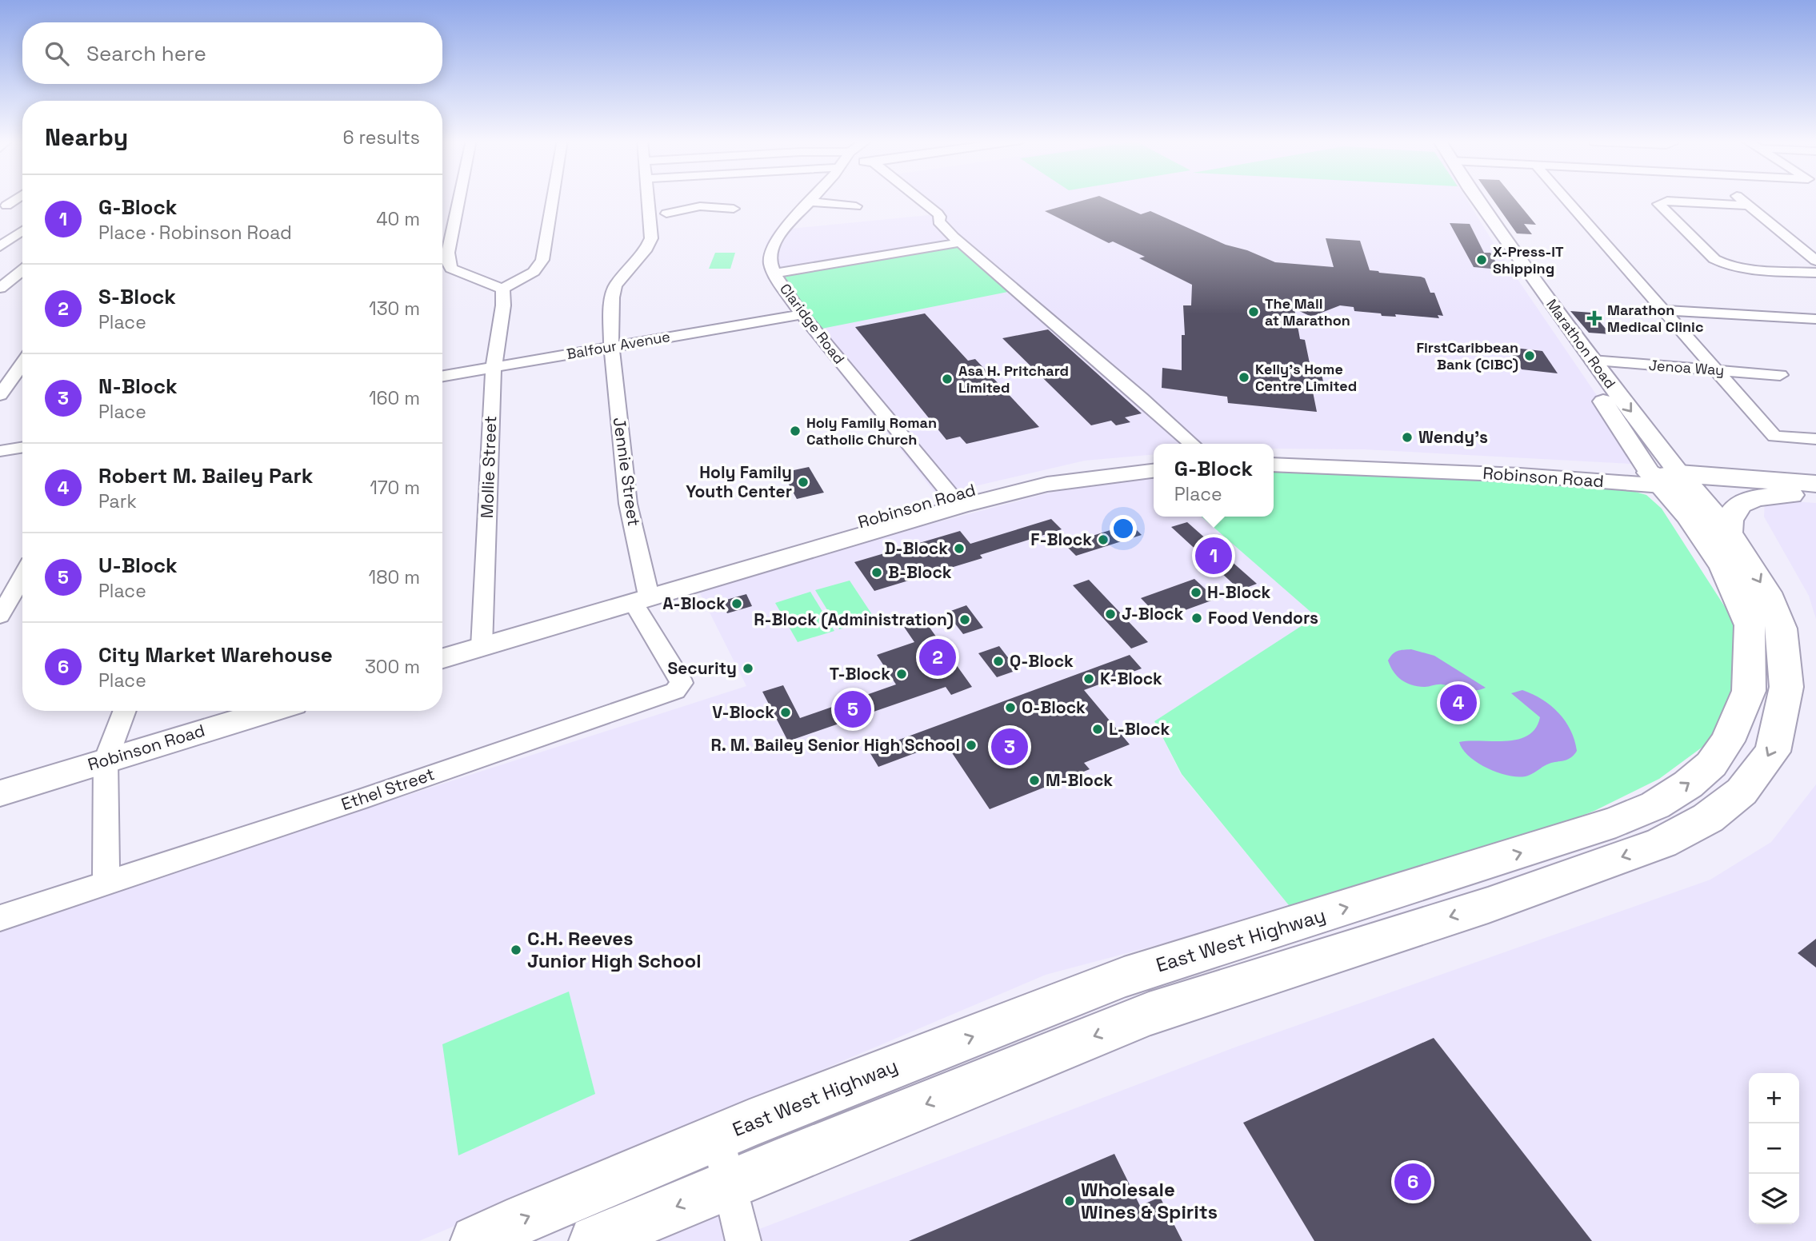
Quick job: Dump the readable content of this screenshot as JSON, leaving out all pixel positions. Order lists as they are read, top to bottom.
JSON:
{
  "streets": {
    "highway": ["Robinson Road", "East West Highway"],
    "main road": ["Marathon Road"],
    "street": [
      "Claridge Road",
      "Balfour Avenue",
      "Jenoa Way",
      "Mollie Street",
      "Jennie Street",
      "Ethel Street"
    ]
  },
  "crossings": [
    ["Claridge Road", "Balfour Avenue"],
    ["Claridge Road", "Robinson Road"],
    ["Marathon Road", "Jenoa Way"],
    ["Marathon Road", "Robinson Road"],
    ["Marathon Road", "East West Highway"],
    ["Balfour Avenue", "Mollie Street"],
    ["Balfour Avenue", "Jennie Street"],
    ["Mollie Street", "Robinson Road"],
    ["Jennie Street", "Robinson Road"],
    ["Jennie Street", "Ethel Street"],
    ["Robinson Road", "Ethel Street"],
    ["Robinson Road", "East West Highway"]
  ],
  "one_way": ["East West Highway"],
  "places": {
    "other": [
      "X-Press-IT Shipping",
      "The Mall at Marathon",
      "FirstCaribbean Bank (CIBC)",
      "Kelly's Home Centre Limited",
      "Asa H. Pritchard Limited",
      "Holy Family Roman Catholic Church",
      "Wendy's",
      "Holy Family Youth Center",
      "F-Block",
      "D-Block",
      "B-Block",
      "H-Block",
      "A-Block",
      "J-Block",
      "Food Vendors",
      "R-Block (Administration)",
      "Q-Block",
      "Security",
      "T-Block",
      "K-Block",
      "O-Block",
      "V-Block",
      "L-Block",
      "R. M. Bailey Senior High School",
      "M-Block",
      "C.H. Reeves Junior High School",
      "Wholesale Wines & Spirits"
    ],
    "health": ["Marathon Medical Clinic"]
  },
  "page": {
    "search": "Search here",
    "heading": ["Nearby", "6 results"],
    "list": [
      {
        "mark": "1",
        "name": "G-Block",
        "note": "Place · Robinson Road",
        "value": "40 m"
      },
      {
        "mark": "2",
        "name": "S-Block",
        "note": "Place",
        "value": "130 m"
      },
      {
        "mark": "3",
        "name": "N-Block",
        "note": "Place",
        "value": "160 m"
      },
      {
        "mark": "4",
        "name": "Robert M. Bailey Park",
        "note": "Park",
        "value": "170 m"
      },
      {
        "mark": "5",
        "name": "U-Block",
        "note": "Place",
        "value": "180 m"
      },
      {
        "mark": "6",
        "name": "City Market Warehouse",
        "note": "Place",
        "value": "300 m"
      }
    ],
    "popup": ["G-Block", "Place"],
    "pins": [
      "1",
      "2",
      "4",
      "5",
      "3",
      "6"
    ],
    "map_buttons": ["+", "−"]
  }
}
